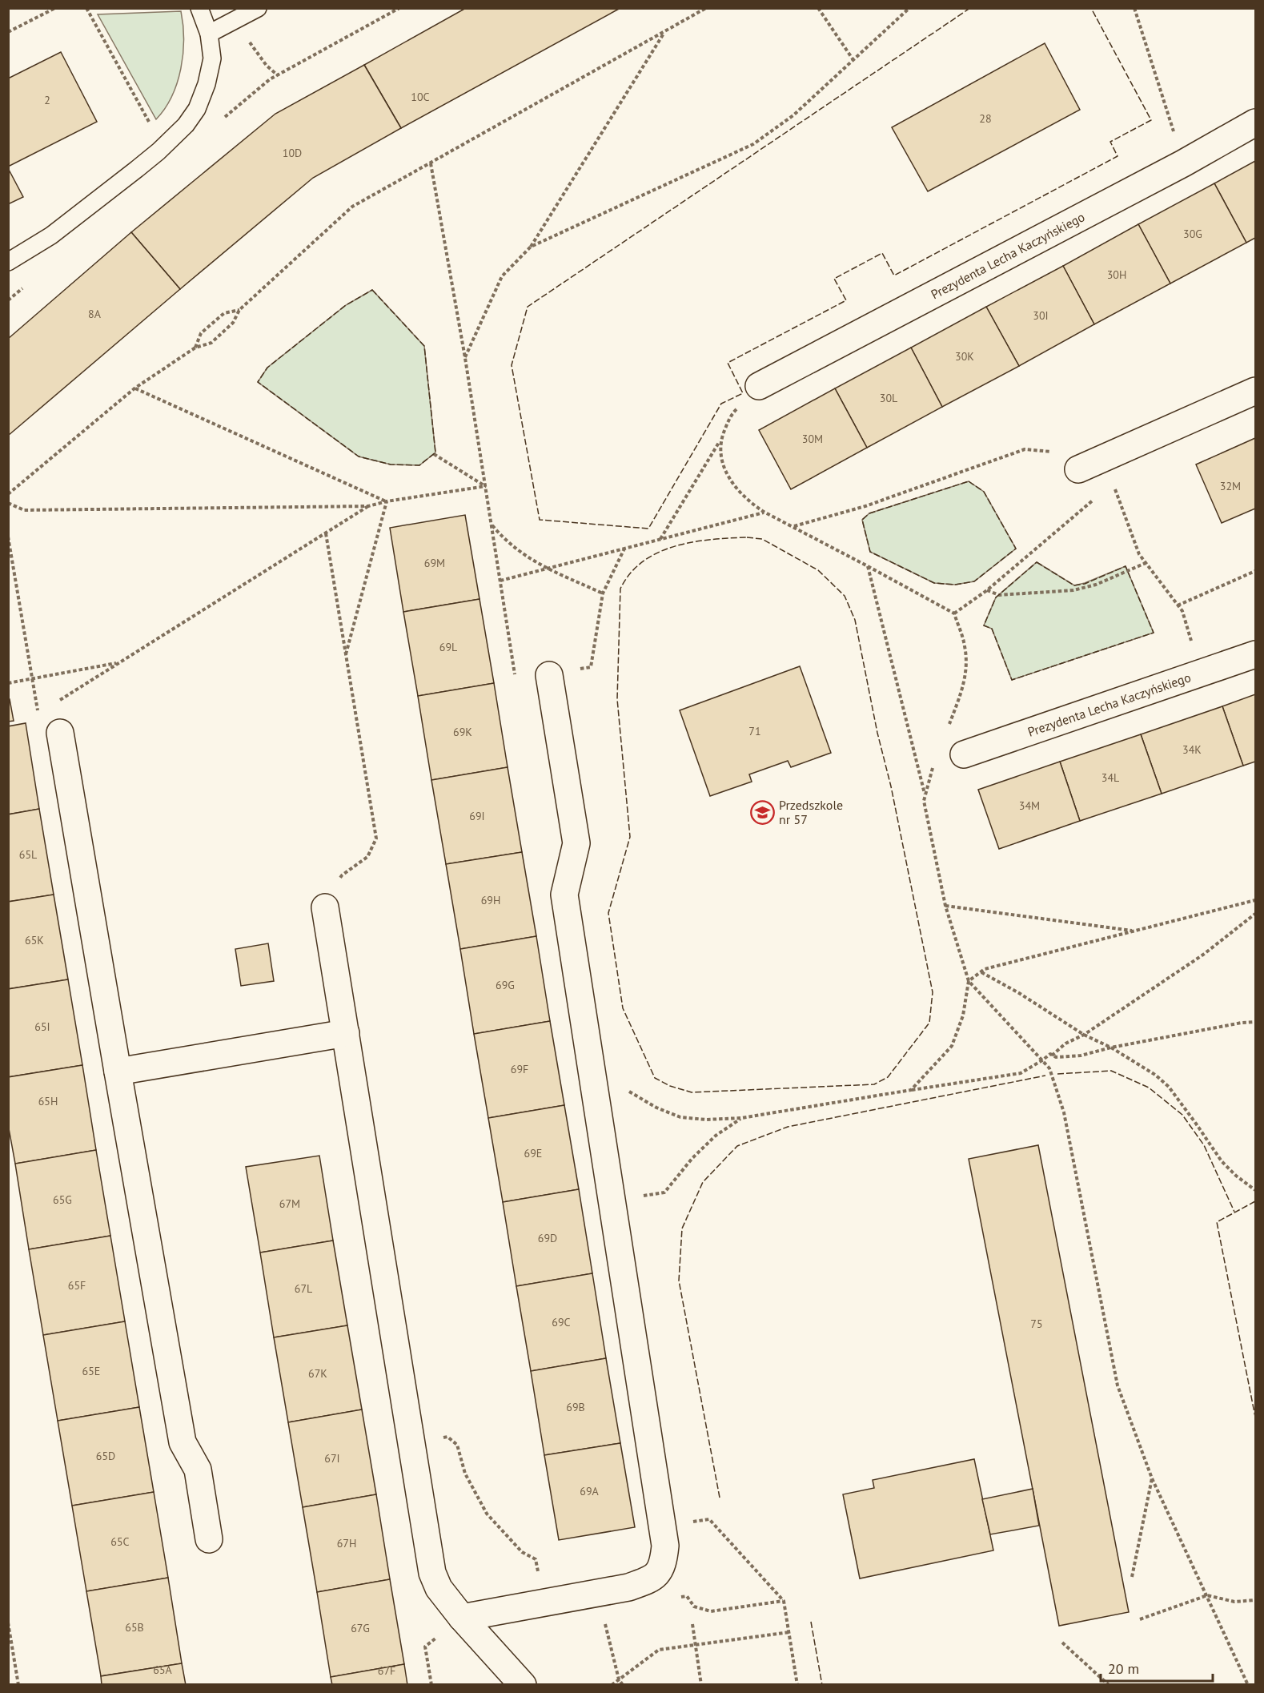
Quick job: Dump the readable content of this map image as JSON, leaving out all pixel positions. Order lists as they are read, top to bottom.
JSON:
{
  "streets": {
    "street": ["Prezydenta Lecha Kaczyńskiego"]
  },
  "places": {
    "school or university": ["Przedszkole nr 57"]
  },
  "house_numbers": [
    "10C",
    "2",
    "28",
    "10D",
    "30G",
    "30H",
    "8A",
    "30I",
    "30K",
    "30L",
    "30M",
    "32M",
    "69M",
    "69L",
    "71",
    "69K",
    "34K",
    "34L",
    "34M",
    "69I",
    "65L",
    "69H",
    "65K",
    "69G",
    "65I",
    "69F",
    "65H",
    "69E",
    "65G",
    "67M",
    "69D",
    "65F",
    "67L",
    "69C",
    "75",
    "65E",
    "67K",
    "69B",
    "65D",
    "67I",
    "69A",
    "65C",
    "67H",
    "65B",
    "67G",
    "65A",
    "67F"
  ],
  "scale_bar": "20 m"
}
